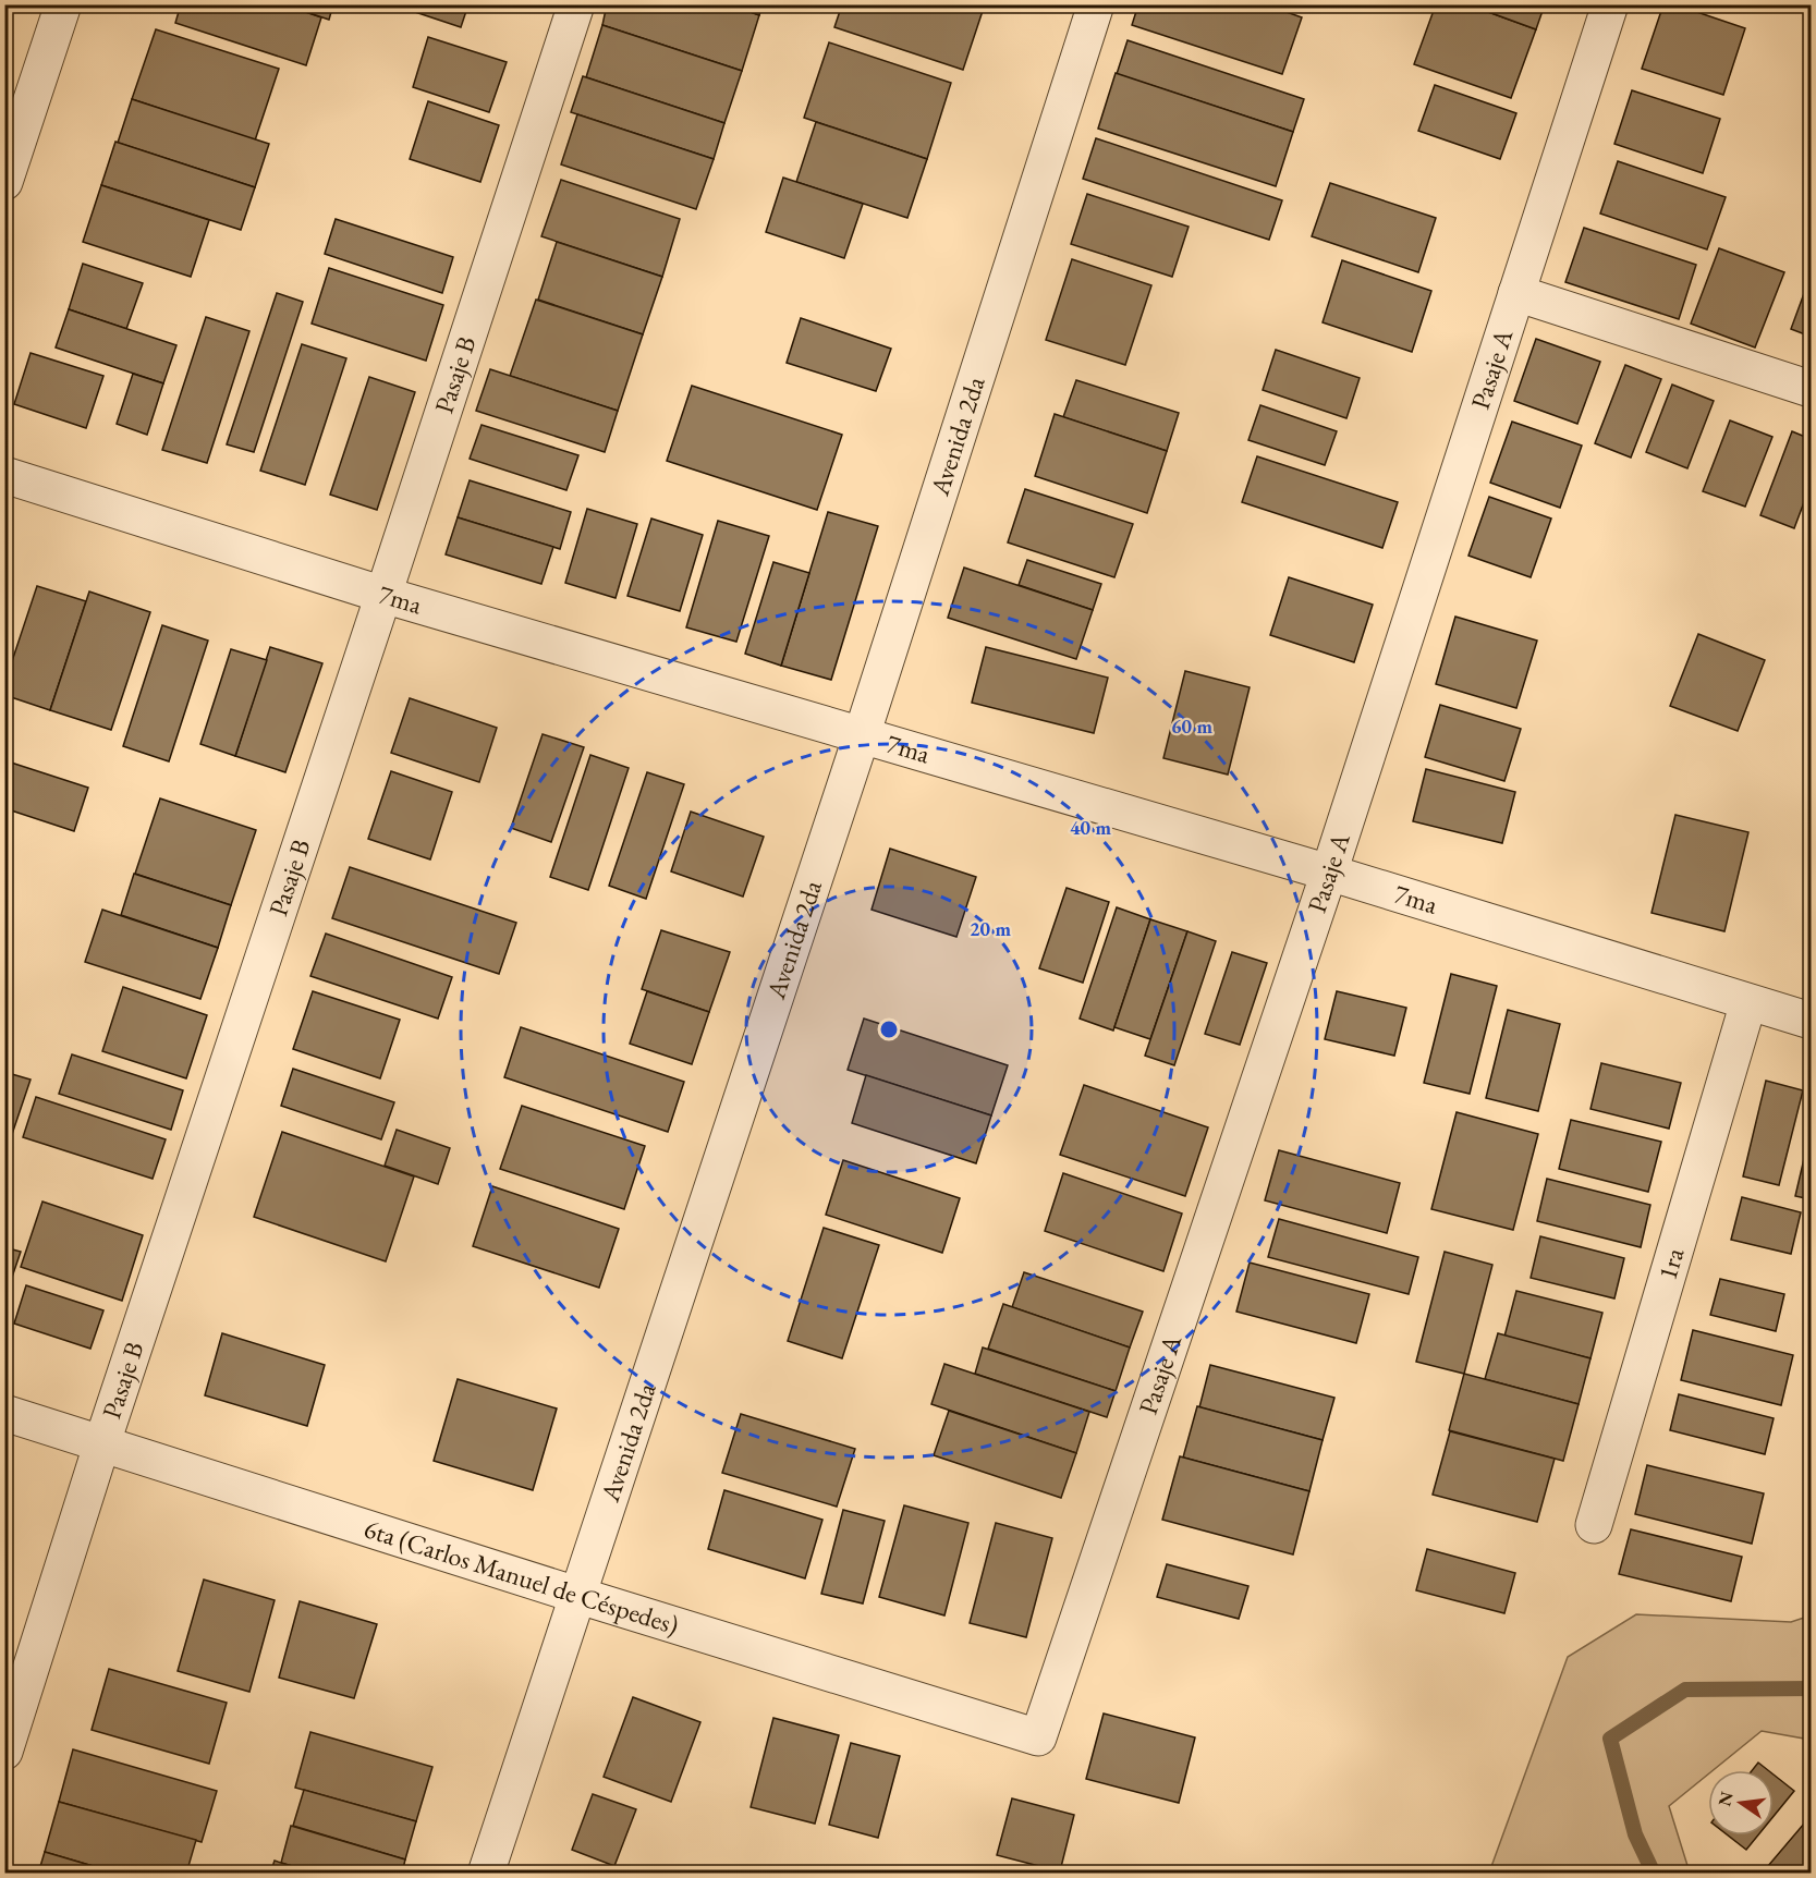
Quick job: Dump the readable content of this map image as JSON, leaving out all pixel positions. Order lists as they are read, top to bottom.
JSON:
{
  "streets": {
    "street": [
      "Pasaje A",
      "Pasaje B",
      "Avenida 2da",
      "7ma",
      "1ra",
      "6ta (Carlos Manuel de Céspedes)"
    ]
  },
  "crossings": [
    ["Pasaje A", "7ma"],
    ["Pasaje A", "6ta (Carlos Manuel de Céspedes)"],
    ["Pasaje B", "7ma"],
    ["Pasaje B", "6ta (Carlos Manuel de Céspedes)"],
    ["Avenida 2da", "7ma"],
    ["Avenida 2da", "6ta (Carlos Manuel de Céspedes)"],
    ["7ma", "1ra"]
  ],
  "north": "left",
  "rings": ["60 m", "40 m", "20 m"]
}
